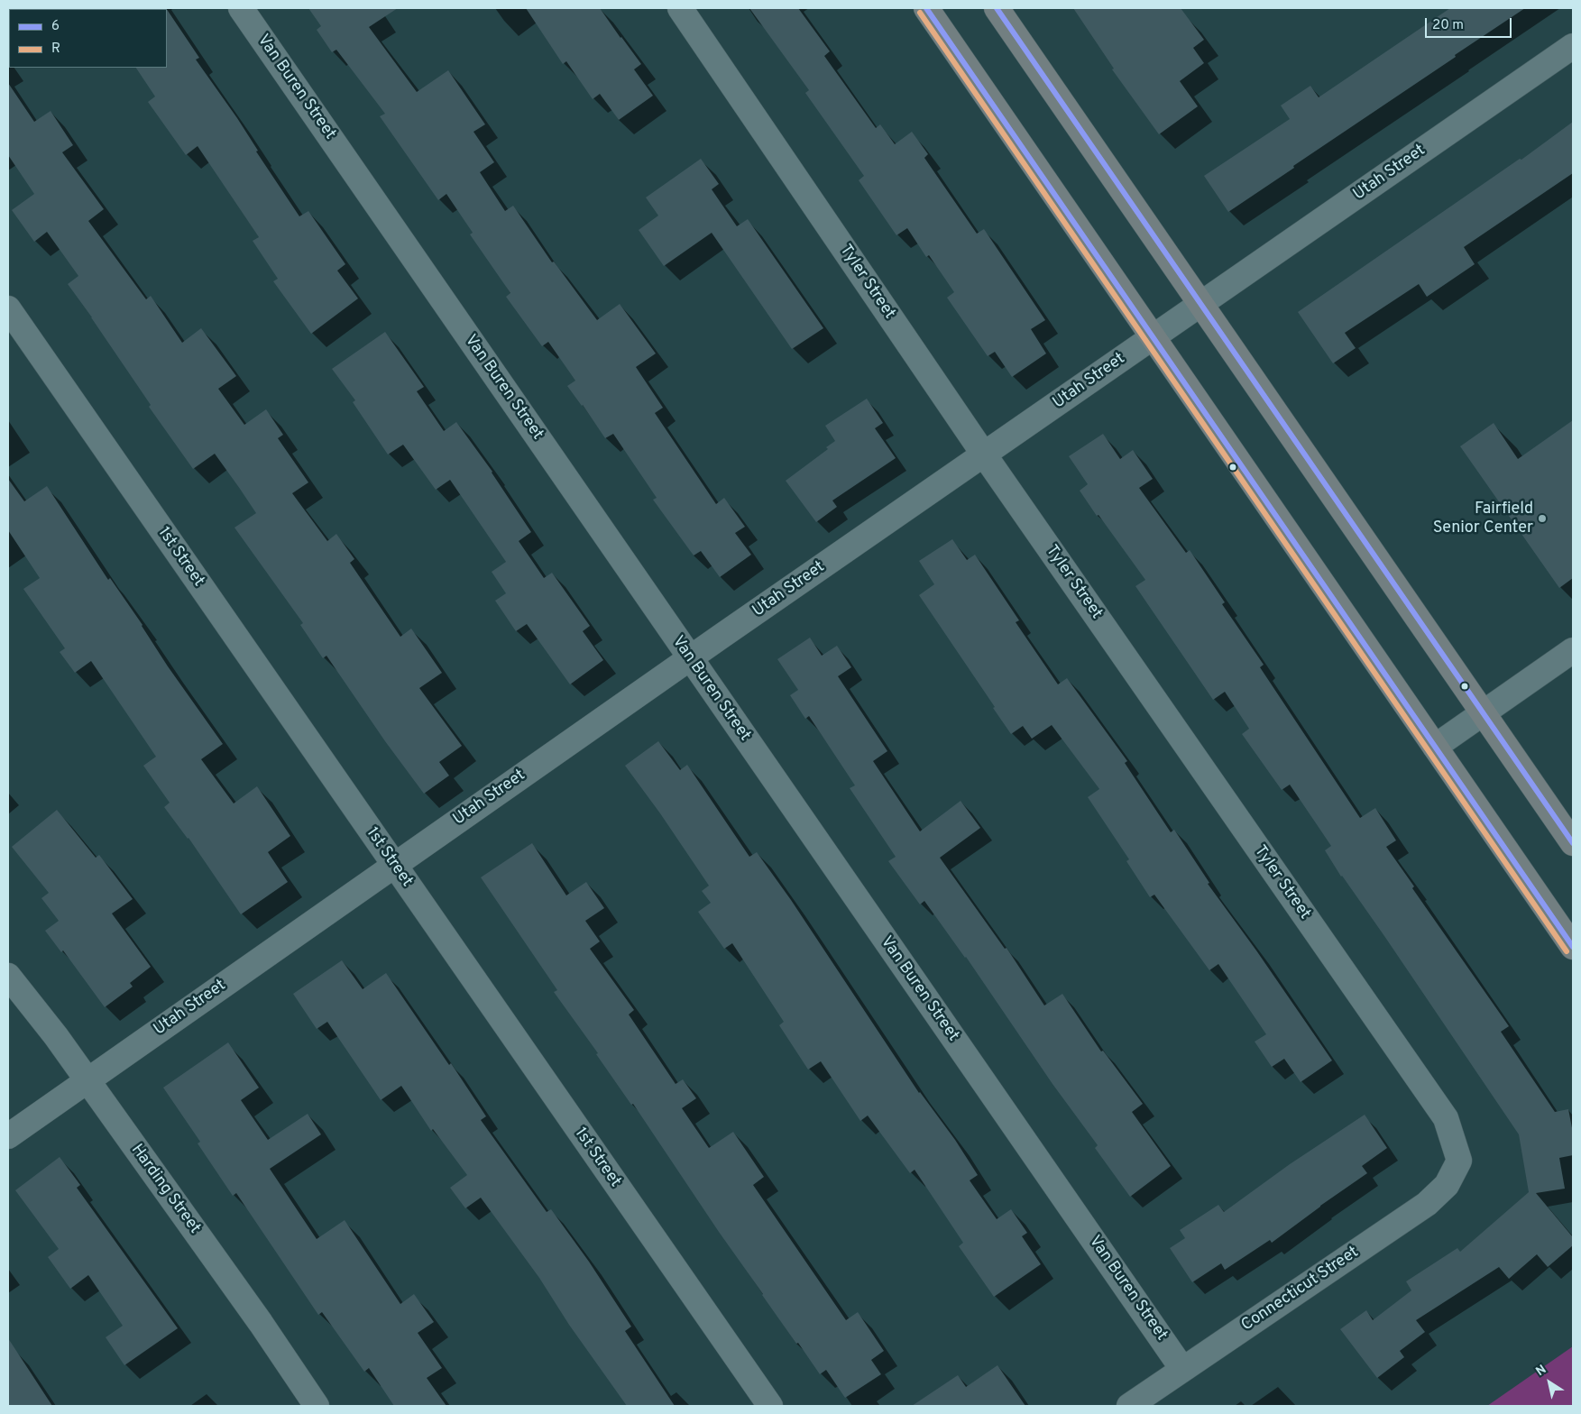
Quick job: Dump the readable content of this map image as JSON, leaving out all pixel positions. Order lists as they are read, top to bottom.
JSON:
{
  "streets": {
    "street": [
      "Van Buren Street",
      "Utah Street",
      "Tyler Street",
      "1st Street",
      "Harding Street",
      "Connecticut Street"
    ]
  },
  "crossings": [
    ["Van Buren Street", "Utah Street"],
    ["Van Buren Street", "Connecticut Street"],
    ["Utah Street", "Tyler Street"],
    ["Utah Street", "1st Street"],
    ["Utah Street", "Harding Street"],
    ["Tyler Street", "Connecticut Street"]
  ],
  "places": ["Fairfield Senior Center"],
  "lines": ["transit line 6", "transit line R"],
  "legend": ["6", "R"],
  "scale_bar": "20 m",
  "north": "top left"
}
